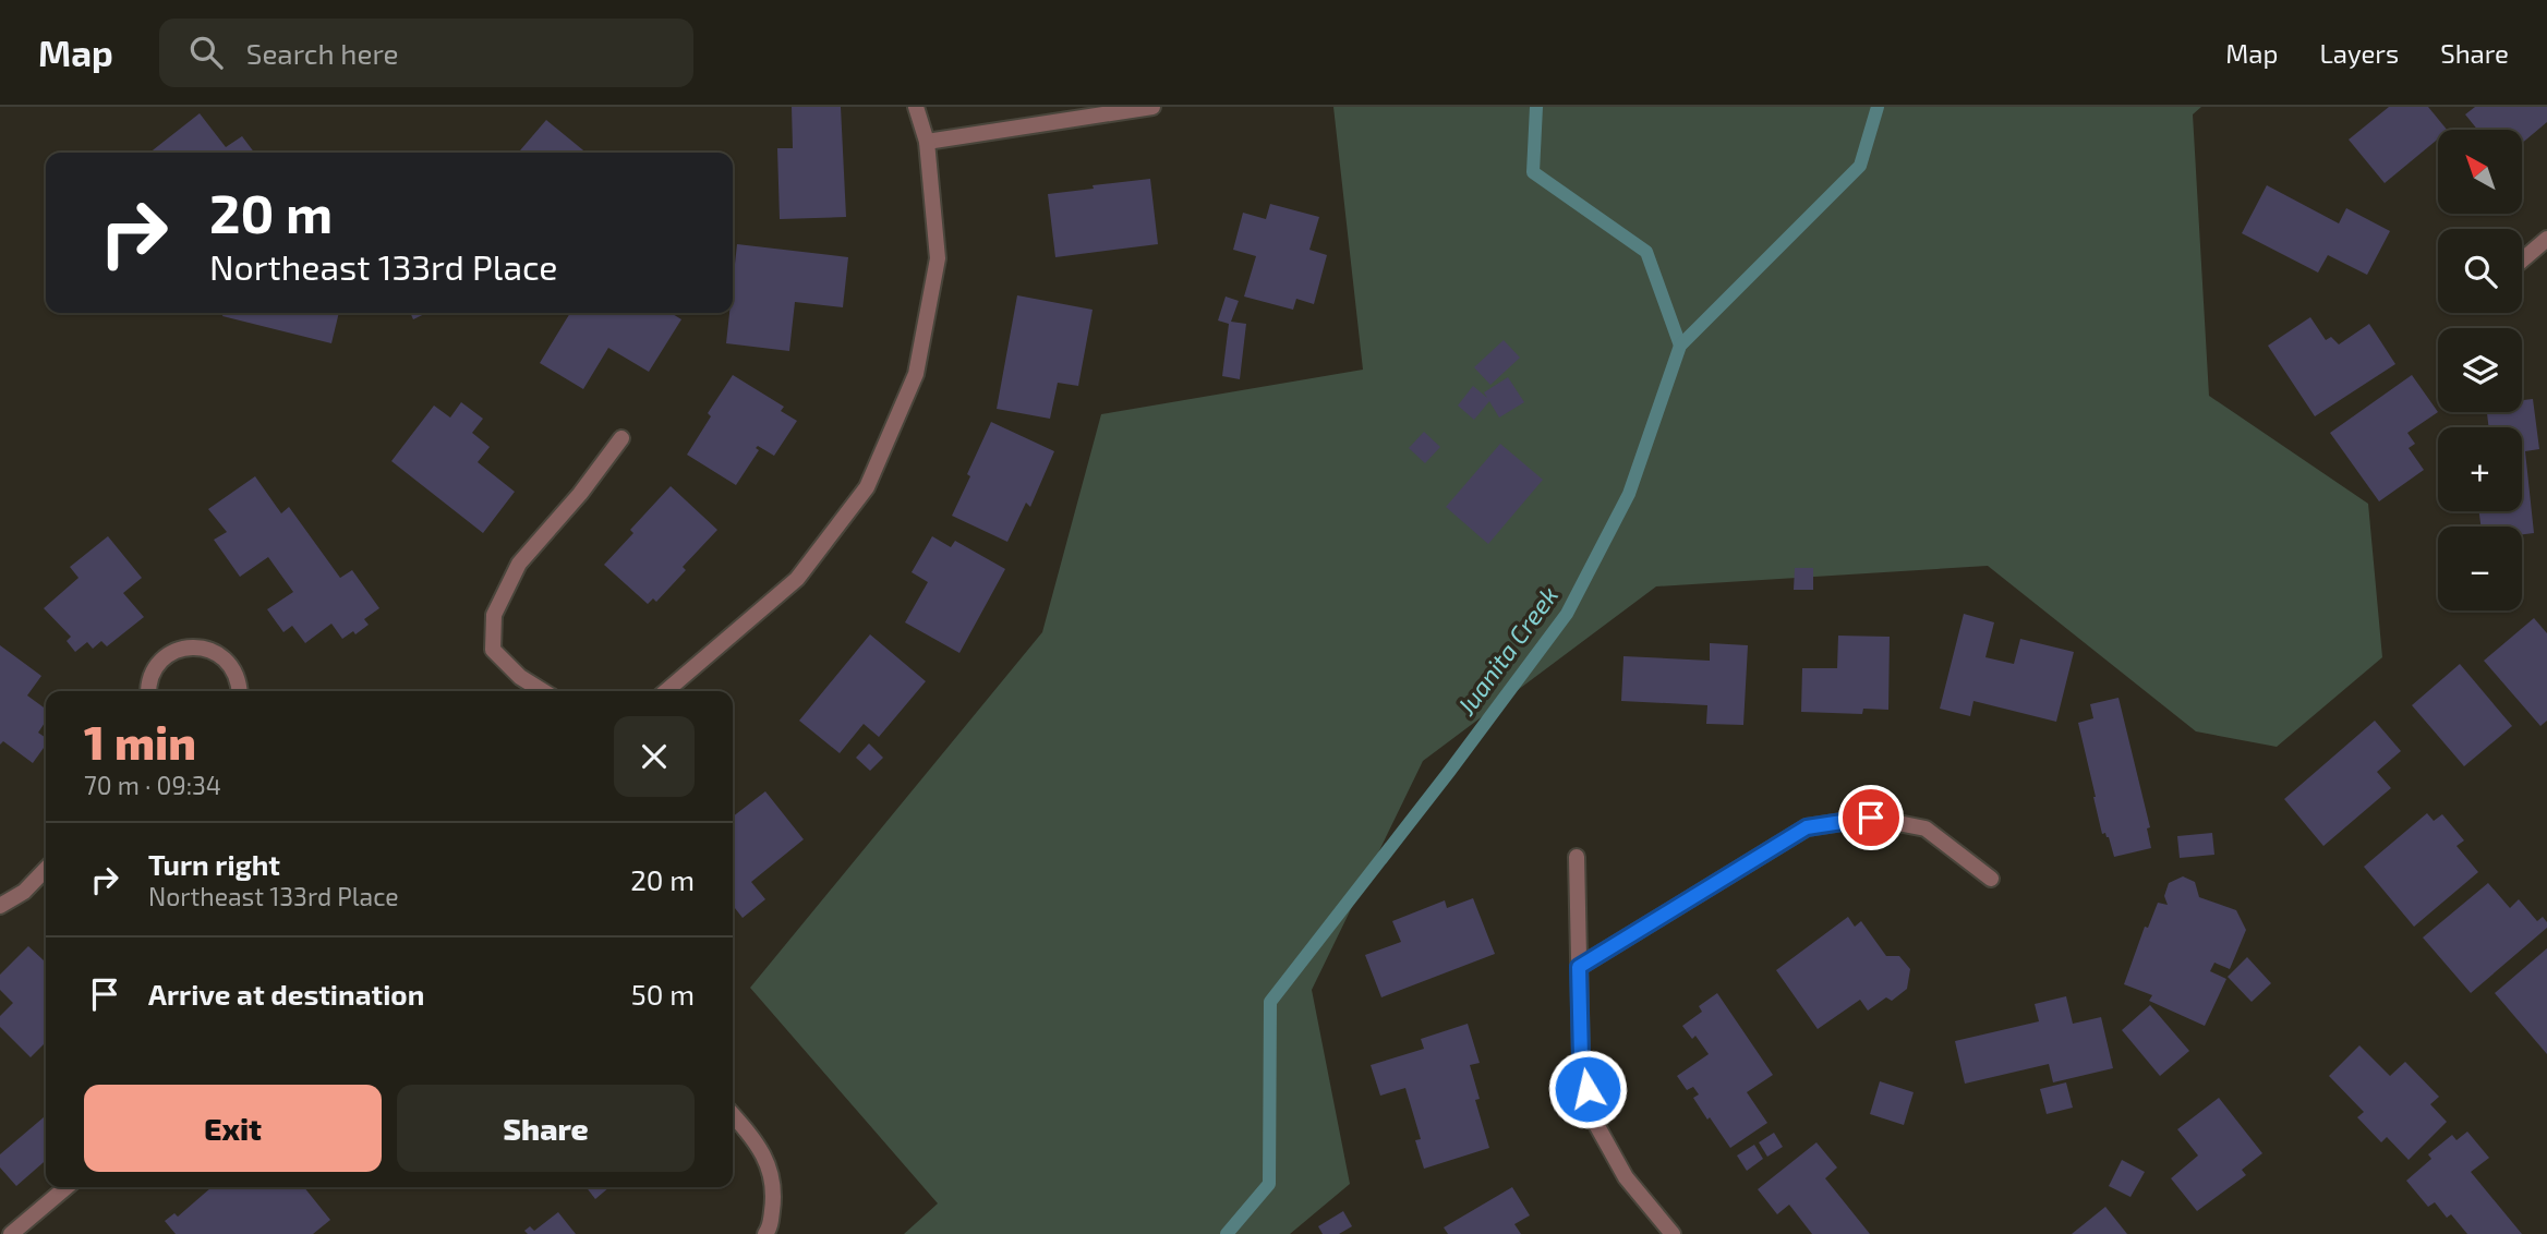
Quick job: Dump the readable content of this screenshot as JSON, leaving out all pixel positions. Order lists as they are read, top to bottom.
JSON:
{
  "water": ["Juanita Creek"],
  "north": "top left",
  "page": {
    "header": "Map",
    "search": "Search here",
    "nav": ["Map", "Layers", "Share"],
    "map_buttons": ["+", "−"],
    "turn": ["20 m", "Northeast 133rd Place"],
    "heading": ["1 min", "70 m · 09:34"],
    "list": [
      {
        "name": "Turn right",
        "note": "Northeast 133rd Place",
        "value": "20 m"
      },
      {
        "name": "Arrive at destination",
        "value": "50 m"
      }
    ],
    "buttons": ["Exit", "Share"]
  }
}
